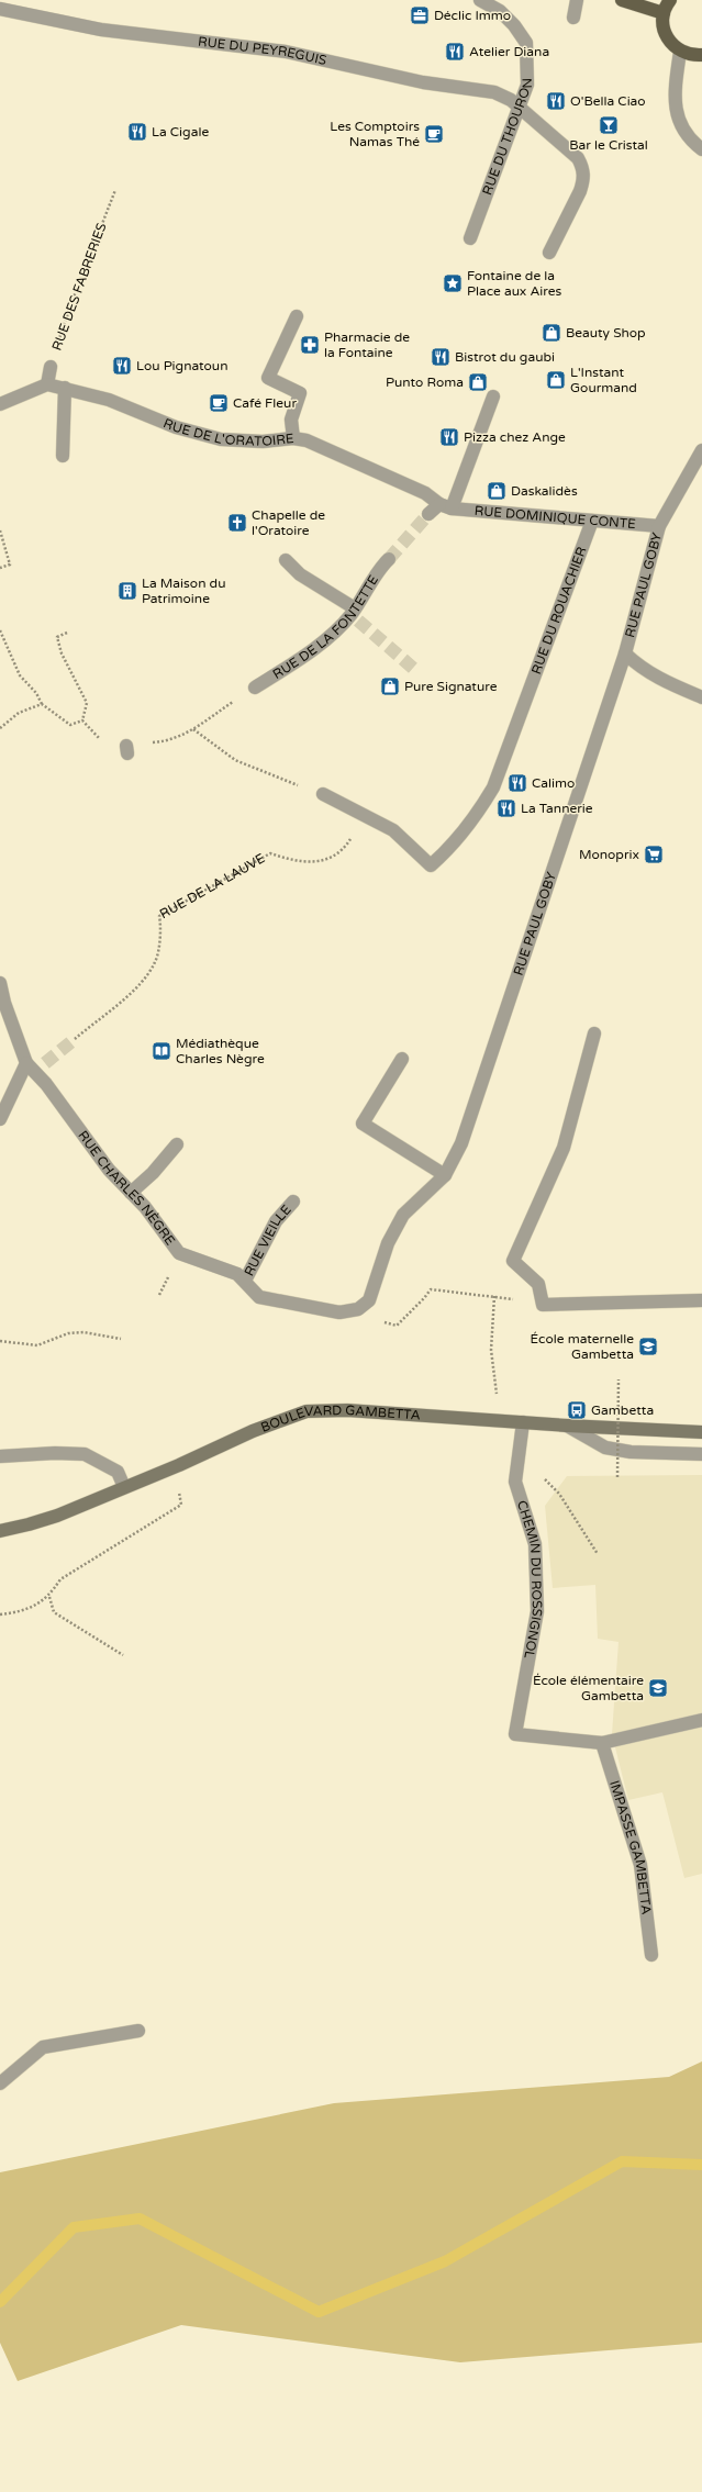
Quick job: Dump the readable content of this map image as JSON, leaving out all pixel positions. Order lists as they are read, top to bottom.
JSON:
{
  "streets": {
    "street": [
      "RUE DU PEYREGUIS",
      "RUE DU THOURON",
      "RUE DES FABRERIES",
      "RUE DE L'ORATOIRE",
      "RUE DOMINIQUE CONTE",
      "RUE PAUL GOBY",
      "RUE DU ROUACHIER",
      "RUE DE LA FONTETTE",
      "RUE CHARLES NÈGRE",
      "RUE VIEILLE",
      "BOULEVARD GAMBETTA",
      "CHEMIN DU ROSSIGNOL",
      "IMPASSE GAMBETTA"
    ],
    "path": ["RUE DE LA LAUVE"]
  },
  "crossings": [
    ["RUE DU PEYREGUIS", "RUE DU THOURON"],
    ["RUE DES FABRERIES", "RUE DE L'ORATOIRE"],
    ["RUE DE L'ORATOIRE", "RUE DOMINIQUE CONTE"],
    ["RUE DOMINIQUE CONTE", "RUE PAUL GOBY"],
    ["RUE DOMINIQUE CONTE", "RUE DU ROUACHIER"],
    ["RUE PAUL GOBY", "RUE CHARLES NÈGRE"],
    ["RUE CHARLES NÈGRE", "RUE VIEILLE"],
    ["BOULEVARD GAMBETTA", "CHEMIN DU ROSSIGNOL"],
    ["CHEMIN DU ROSSIGNOL", "IMPASSE GAMBETTA"]
  ],
  "places": {
    "office": ["Déclic Immo"],
    "restaurant": [
      "Atelier Diana",
      "O'Bella Ciao",
      "La Cigale",
      "Bistrot du gaubi",
      "Lou Pignatoun",
      "Pizza chez Ange",
      "Calimo",
      "La Tannerie"
    ],
    "bar": ["Bar le Cristal"],
    "cafe": ["Les Comptoirs Namas Thé", "Café Fleur"],
    "place": ["Fontaine de la Place aux Aires"],
    "shop": [
      "Beauty Shop",
      "L'Instant Gourmand",
      "Punto Roma",
      "Daskalidès",
      "Pure Signature"
    ],
    "pharmacy": ["Pharmacie de la Fontaine"],
    "church": ["Chapelle de l'Oratoire"],
    "building": ["La Maison du Patrimoine"],
    "supermarket": ["Monoprix"],
    "library": ["Médiathèque Charles Nègre"],
    "school or university": ["École maternelle Gambetta", "École élémentaire Gambetta"],
    "bus stop": ["Gambetta"]
  }
}
